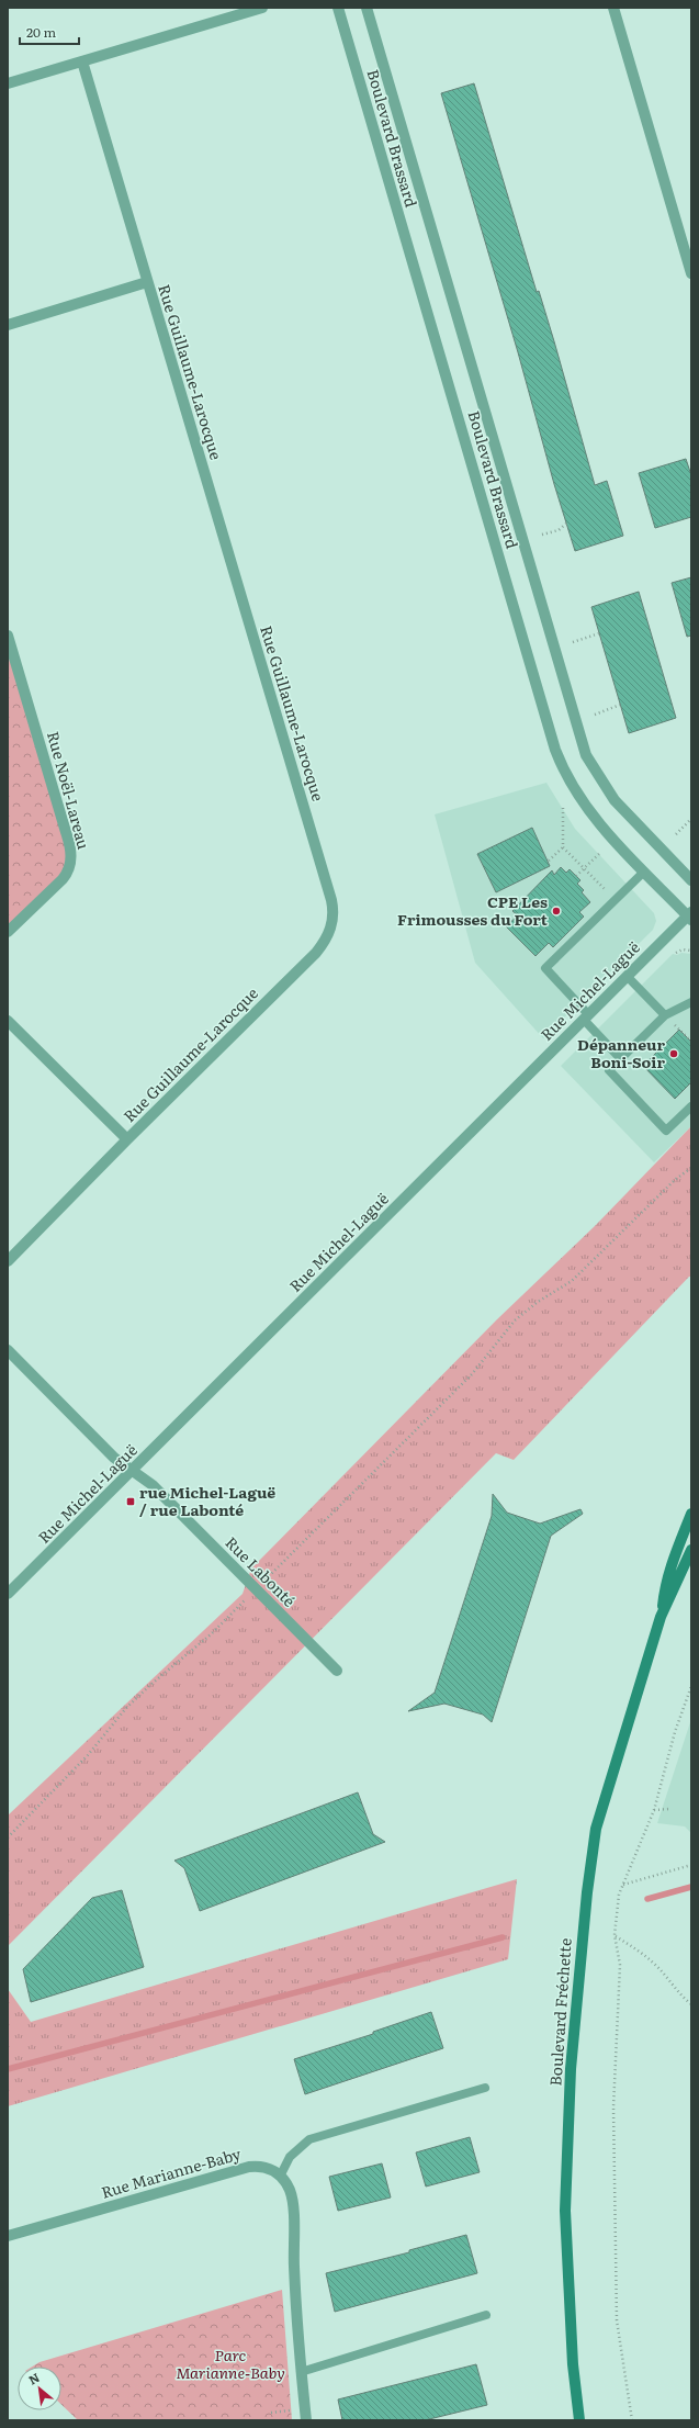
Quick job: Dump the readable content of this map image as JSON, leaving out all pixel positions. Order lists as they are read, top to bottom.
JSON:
{
  "streets": {
    "main road": ["Boulevard Fréchette"],
    "street": [
      "Boulevard Brassard",
      "Rue Guillaume-Larocque",
      "Rue Noël-Lareau",
      "Rue Michel-Laguë",
      "Rue Labonté",
      "Rue Marianne-Baby"
    ]
  },
  "crossings": [
    ["Boulevard Brassard", "Rue Michel-Laguë"],
    ["Rue Michel-Laguë", "Rue Labonté"]
  ],
  "parks": ["Parc Marianne-Baby"],
  "places": {
    "other": ["CPE Les Frimousses du Fort", "Dépanneur Boni-Soir"],
    "transit": ["rue Michel-Laguë / rue Labonté"]
  },
  "scale_bar": "20 m",
  "north": "top left"
}
